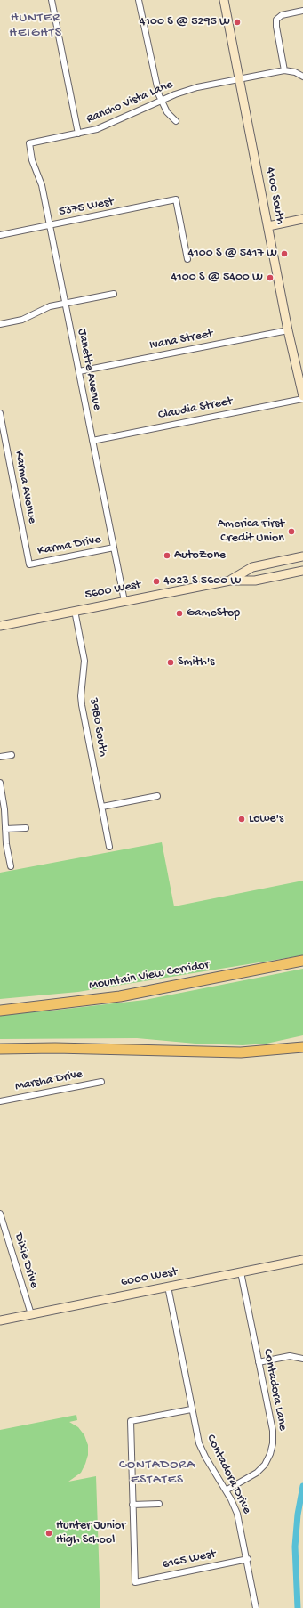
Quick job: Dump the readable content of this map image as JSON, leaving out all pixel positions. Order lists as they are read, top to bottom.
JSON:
{
  "streets": {
    "highway": ["Mountain View Corridor"],
    "main road": ["4100 South", "5600 West", "6000 West"],
    "street": [
      "Rancho Vista Lane",
      "5375 West",
      "Ivana Street",
      "Janette Avenue",
      "Claudia Street",
      "Karma Avenue",
      "Karma Drive",
      "3980 South",
      "Marsha Drive",
      "Dixie Drive",
      "Contadora Lane",
      "Contadora Drive",
      "6165 West"
    ]
  },
  "crossings": [
    ["Rancho Vista Lane", "4100 South"],
    ["Rancho Vista Lane", "Janette Avenue"],
    ["4100 South", "Ivana Street"],
    ["4100 South", "Claudia Street"],
    ["5375 West", "Janette Avenue"],
    ["Ivana Street", "Janette Avenue"],
    ["Janette Avenue", "Claudia Street"],
    ["Janette Avenue", "Karma Drive"],
    ["Janette Avenue", "5600 West"],
    ["Karma Avenue", "Karma Drive"],
    ["5600 West", "3980 South"],
    ["Dixie Drive", "6000 West"],
    ["6000 West", "Contadora Lane"],
    ["6000 West", "Contadora Drive"],
    ["Contadora Lane", "Contadora Drive"],
    ["Contadora Drive", "6165 West"]
  ],
  "districts": ["HUNTER HEIGHTS", "CONTADORA ESTATES"],
  "places": [
    "4100 S @ 5295 W",
    "4100 S @ 5417 W",
    "4100 S @ 5400 W",
    "America First Credit Union",
    "AutoZone",
    "4023 S 5600 W",
    "GameStop",
    "Smith's",
    "Lowe's",
    "Hunter Junior High School"
  ]
}
